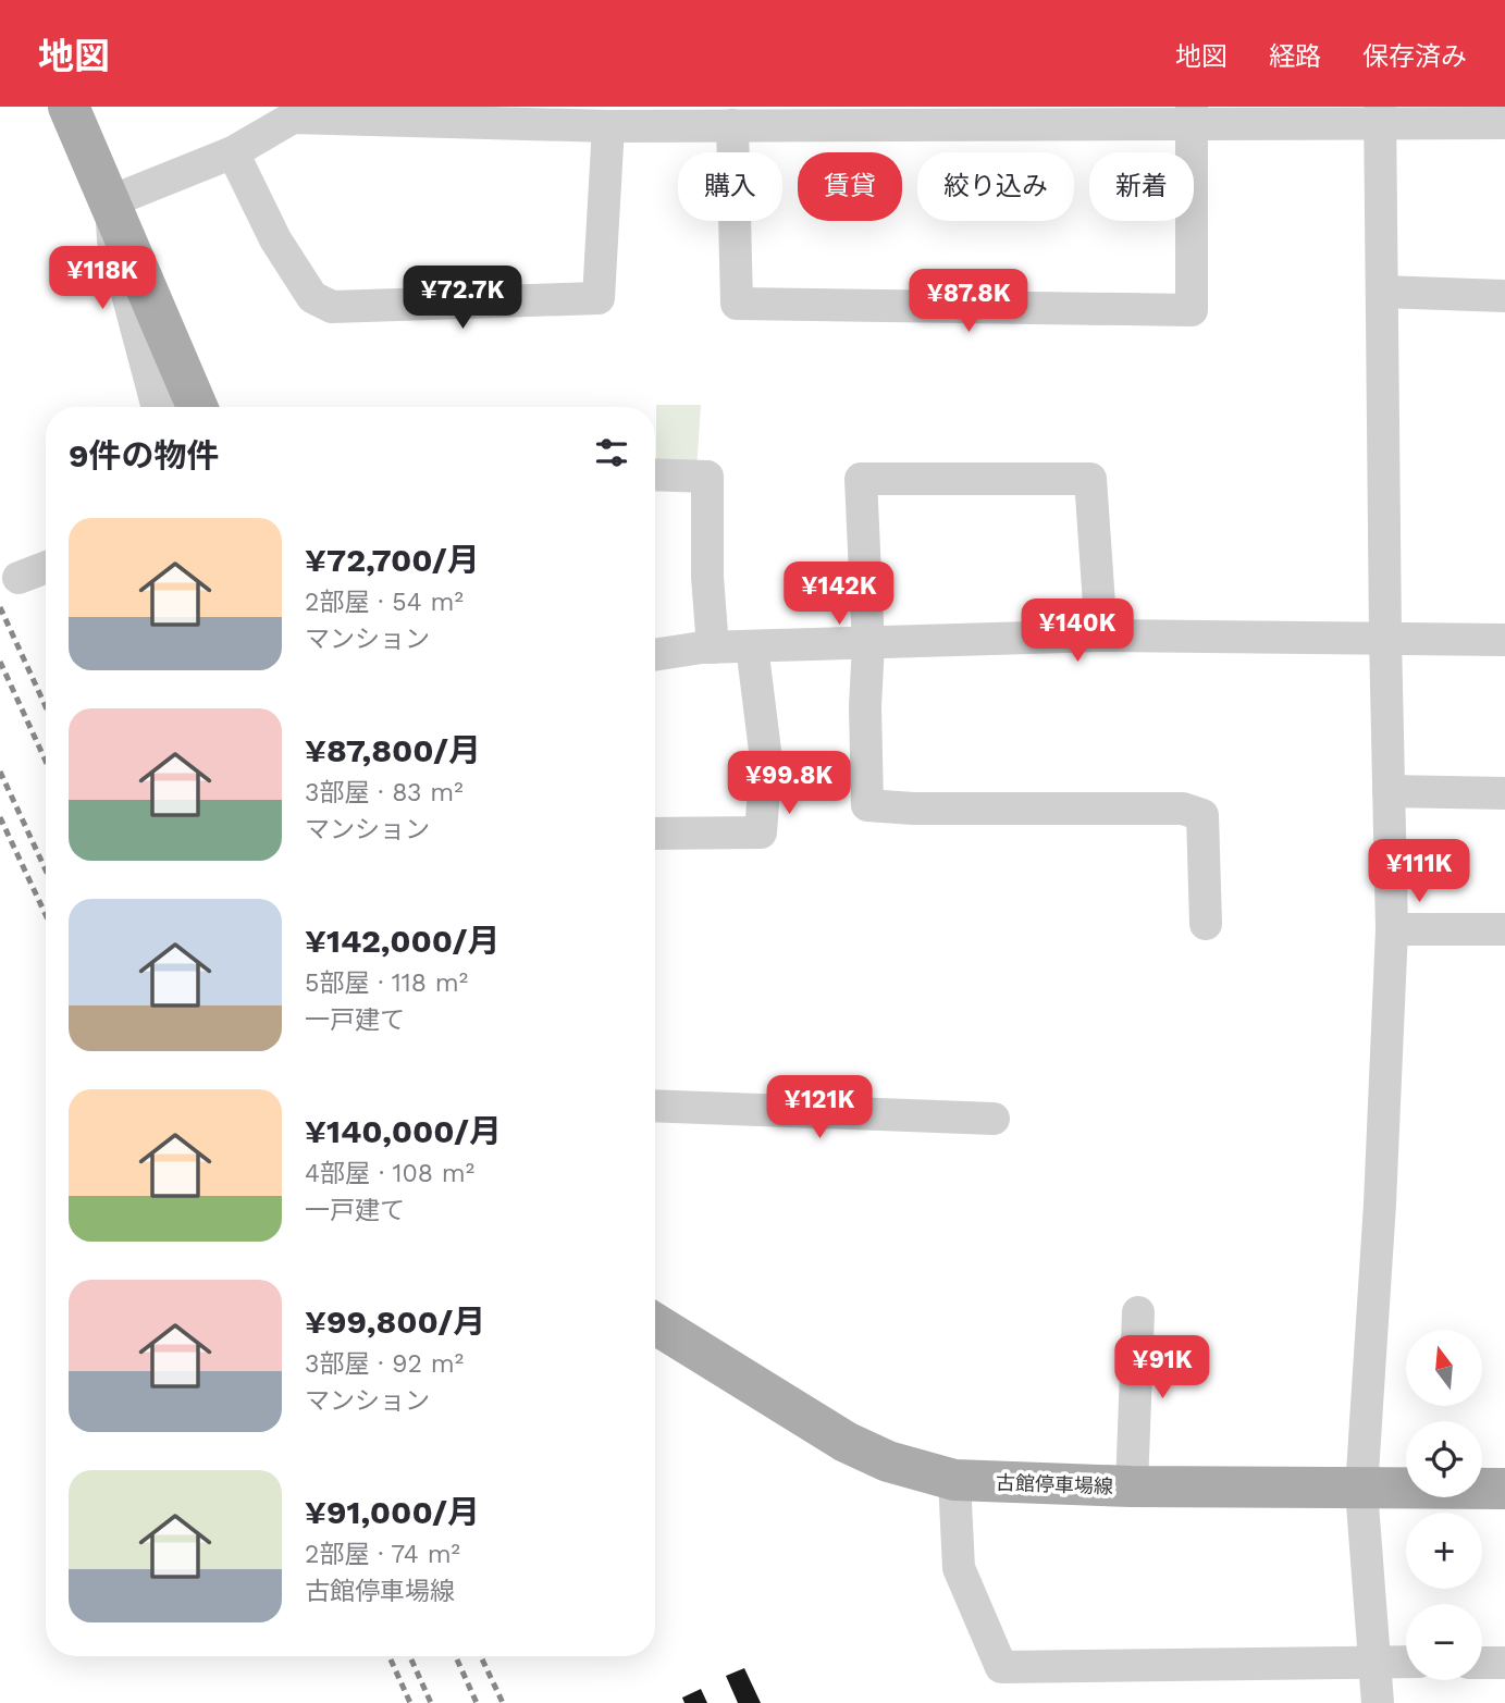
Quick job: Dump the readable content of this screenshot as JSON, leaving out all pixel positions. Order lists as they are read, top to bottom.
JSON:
{
  "streets": {
    "main road": ["古館停車場線"]
  },
  "north": "top",
  "page": {
    "header": "地図",
    "nav": ["地図", "経路", "保存済み"],
    "chip": [
      "購入",
      "賃貸",
      "絞り込み",
      "新着"
    ],
    "price": [
      "¥118K",
      "¥72.7K",
      "¥87.8K",
      "¥142K",
      "¥140K",
      "¥99.8K",
      "¥111K",
      "¥121K",
      "¥91K"
    ],
    "heading": "9件の物件",
    "list": [
      {
        "name": "¥72,700/月",
        "note": "2部屋 · 54 m² · マンション"
      },
      {
        "name": "¥87,800/月",
        "note": "3部屋 · 83 m² · マンション"
      },
      {
        "name": "¥142,000/月",
        "note": "5部屋 · 118 m² · 一戸建て"
      },
      {
        "name": "¥140,000/月",
        "note": "4部屋 · 108 m² · 一戸建て"
      },
      {
        "name": "¥99,800/月",
        "note": "3部屋 · 92 m² · マンション"
      },
      {
        "name": "¥91,000/月",
        "note": "2部屋 · 74 m² · 古館停車場線"
      }
    ],
    "map_buttons": ["+", "−"]
  }
}
